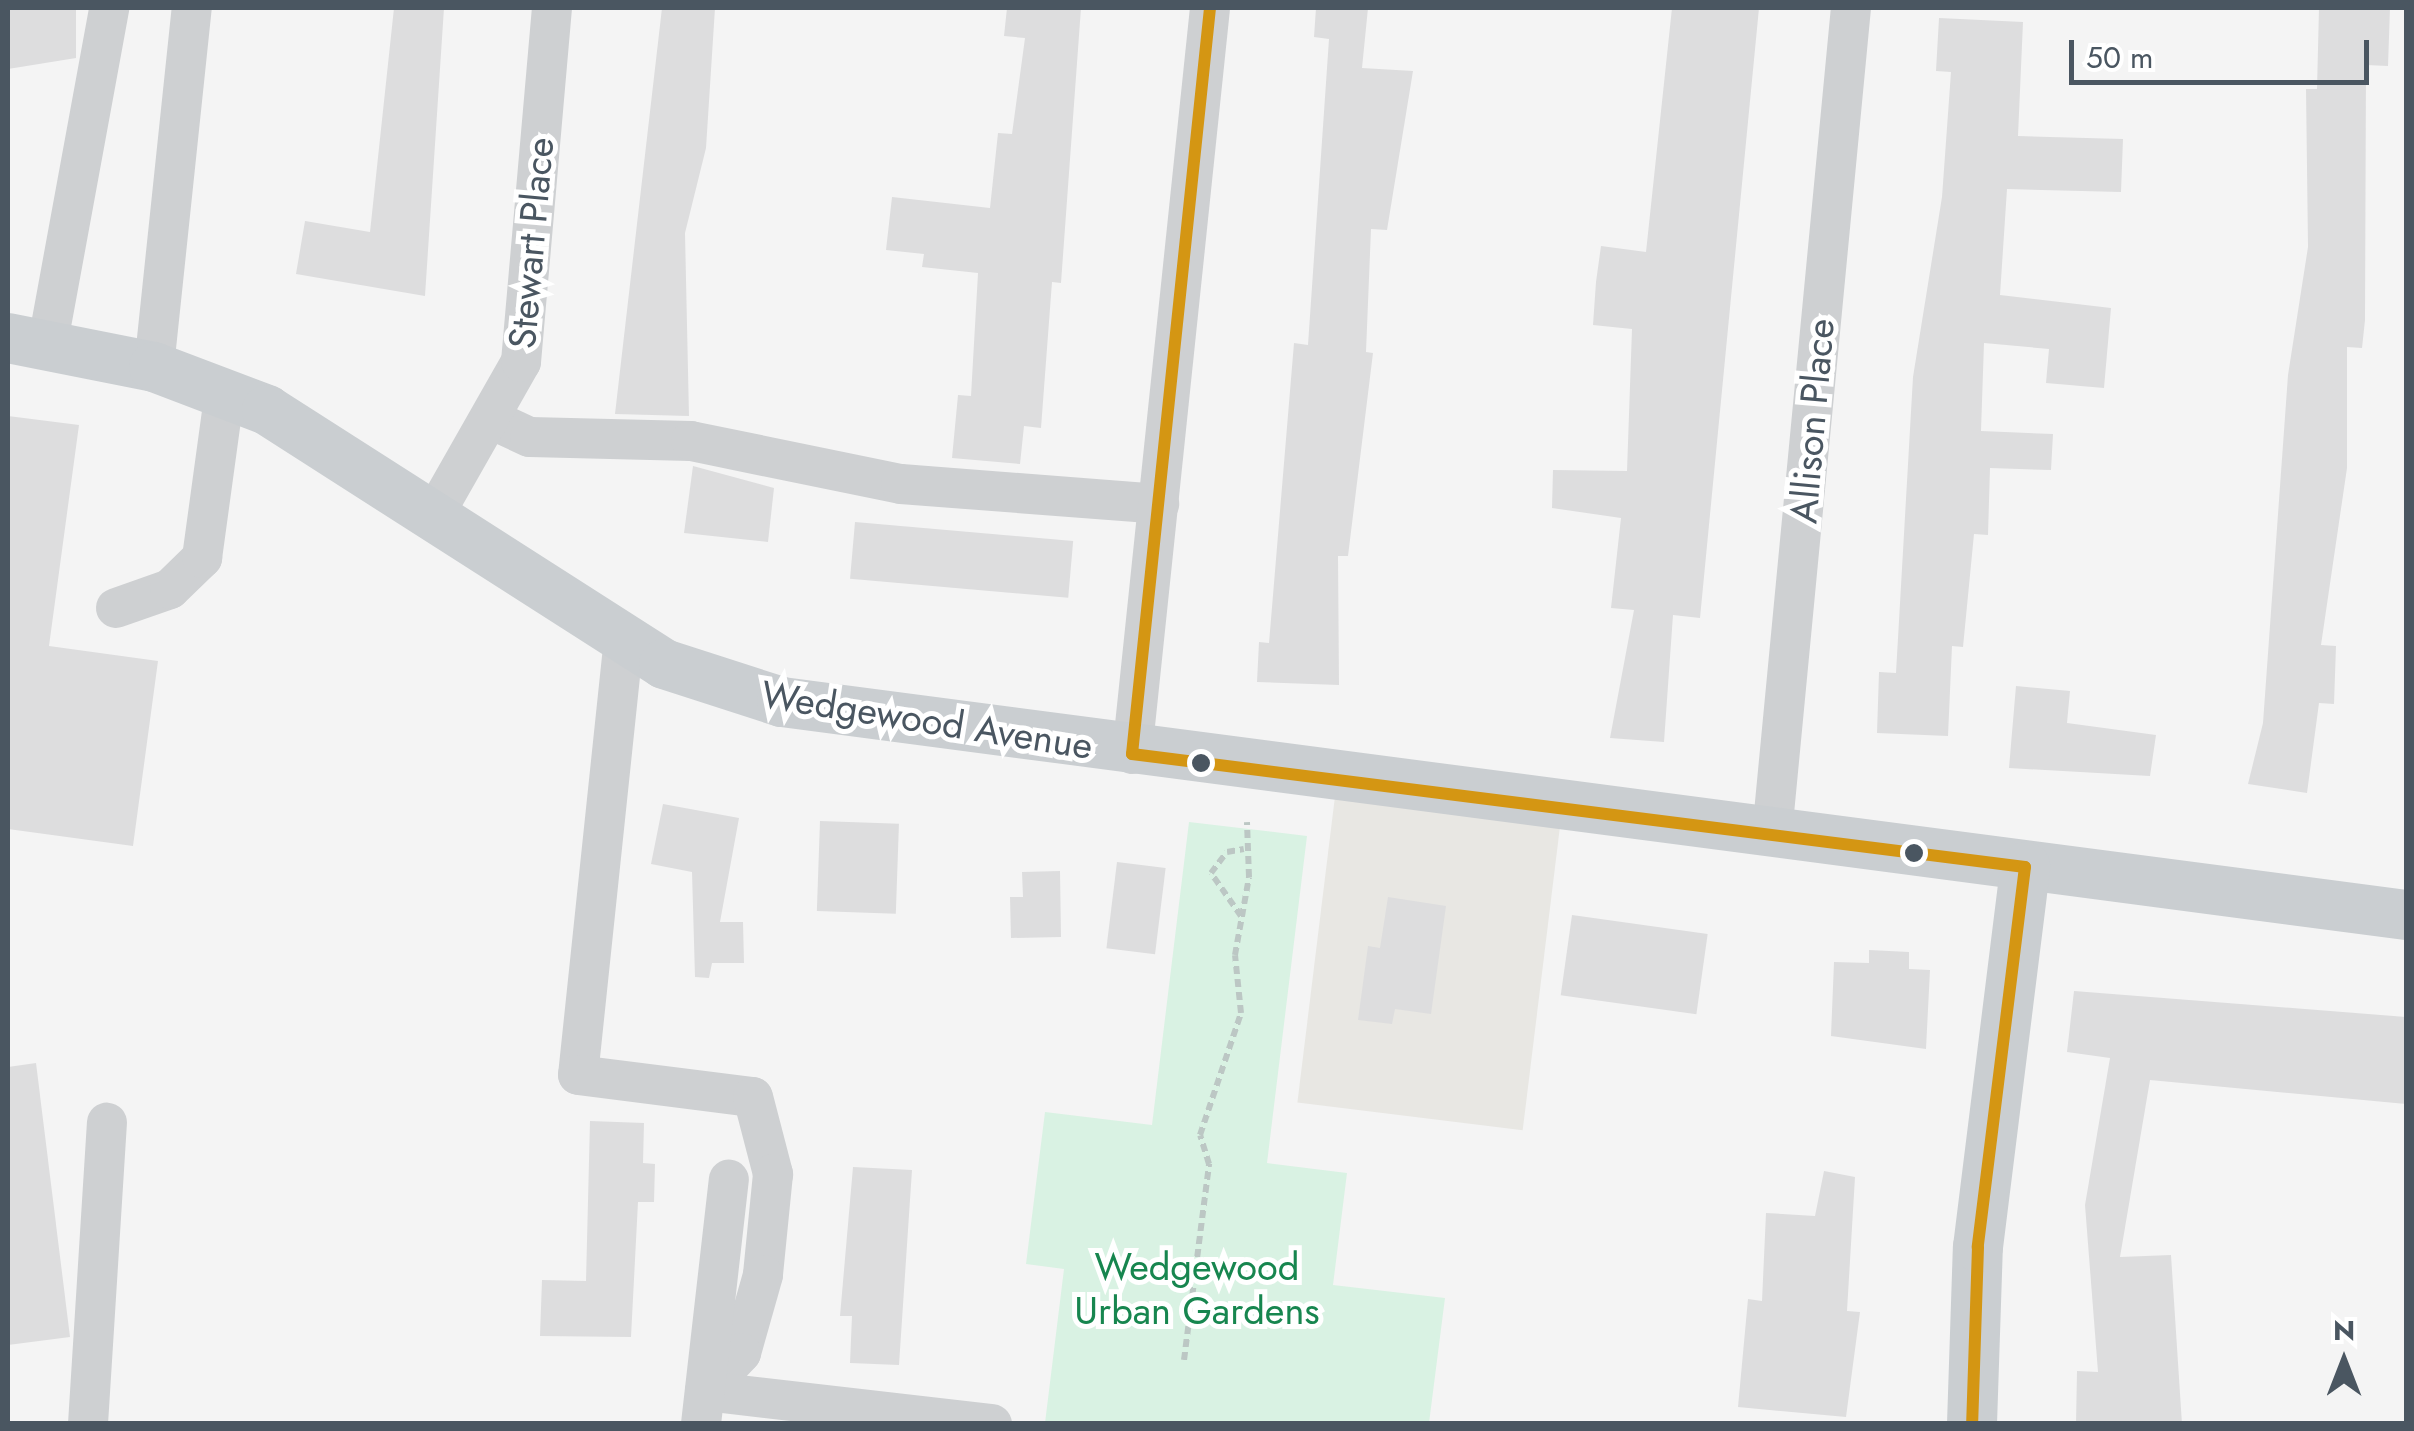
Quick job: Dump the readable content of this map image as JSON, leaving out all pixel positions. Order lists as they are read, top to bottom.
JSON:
{
  "streets": {
    "main road": ["Wedgewood Avenue"],
    "street": ["Stewart Place", "Allison Place"]
  },
  "crossings": [
    ["Stewart Place", "Wedgewood Avenue"],
    ["Allison Place", "Wedgewood Avenue"]
  ],
  "parks": ["Wedgewood Urban Gardens"],
  "scale_bar": "50 m",
  "north": "top"
}
